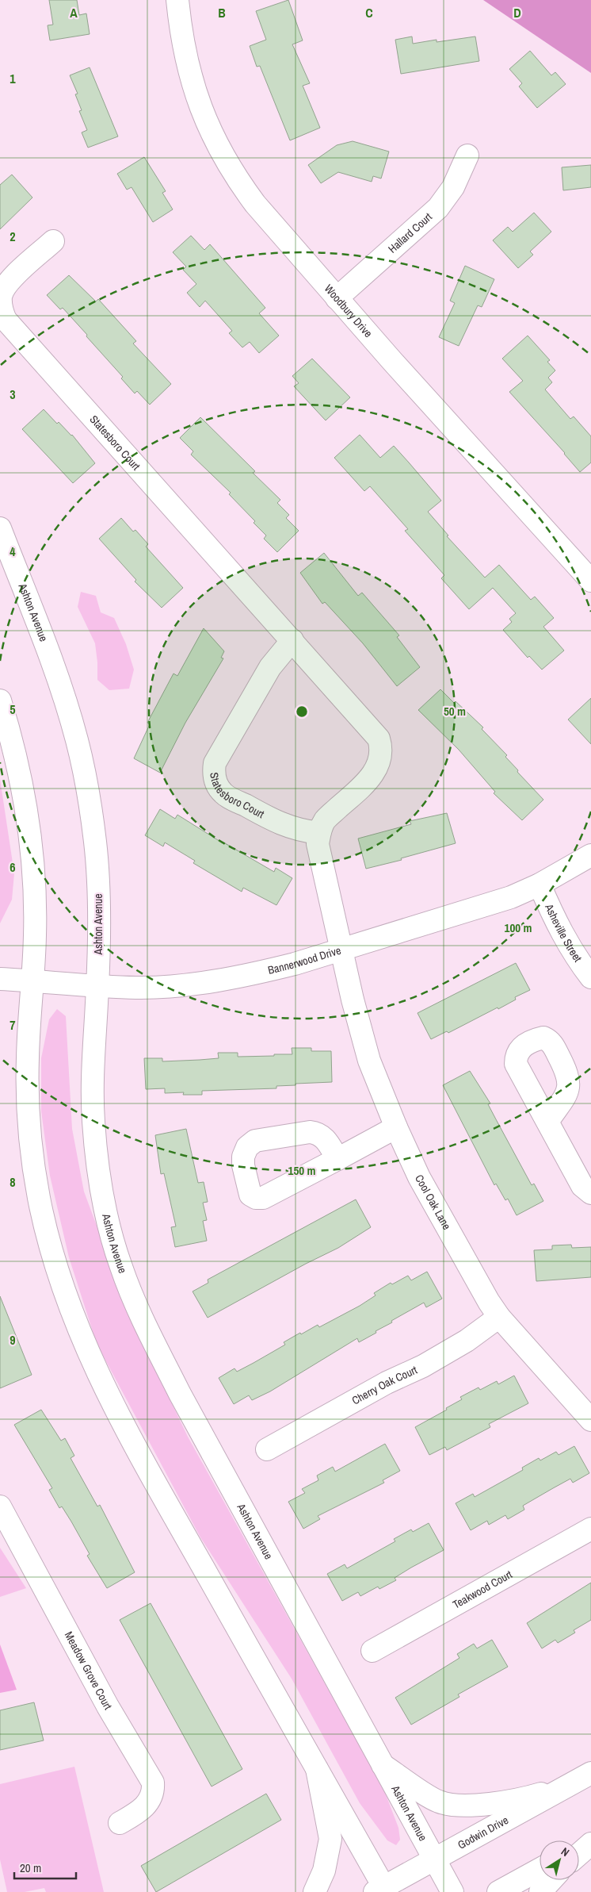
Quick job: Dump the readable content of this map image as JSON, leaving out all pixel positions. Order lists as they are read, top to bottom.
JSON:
{
  "streets": {
    "street": [
      "Hallard Court",
      "Woodbury Drive",
      "Statesboro Court",
      "Ashton Avenue",
      "Asheville Street",
      "Bannerwood Drive",
      "Cool Oak Lane",
      "Cherry Oak Court",
      "Teakwood Court",
      "Meadow Grove Court",
      "Godwin Drive"
    ]
  },
  "crossings": [
    ["Hallard Court", "Woodbury Drive"],
    ["Ashton Avenue", "Bannerwood Drive"],
    ["Ashton Avenue", "Godwin Drive"],
    ["Asheville Street", "Bannerwood Drive"],
    ["Bannerwood Drive", "Cool Oak Lane"],
    ["Cool Oak Lane", "Cherry Oak Court"]
  ],
  "scale_bar": "20 m",
  "north": "top right",
  "grid": {
    "columns": [
      "A",
      "B",
      "C",
      "D"
    ],
    "rows": [
      "1",
      "2",
      "3",
      "4",
      "5",
      "6",
      "7",
      "8",
      "9"
    ]
  },
  "rings": ["50 m", "100 m", "150 m"]
}
